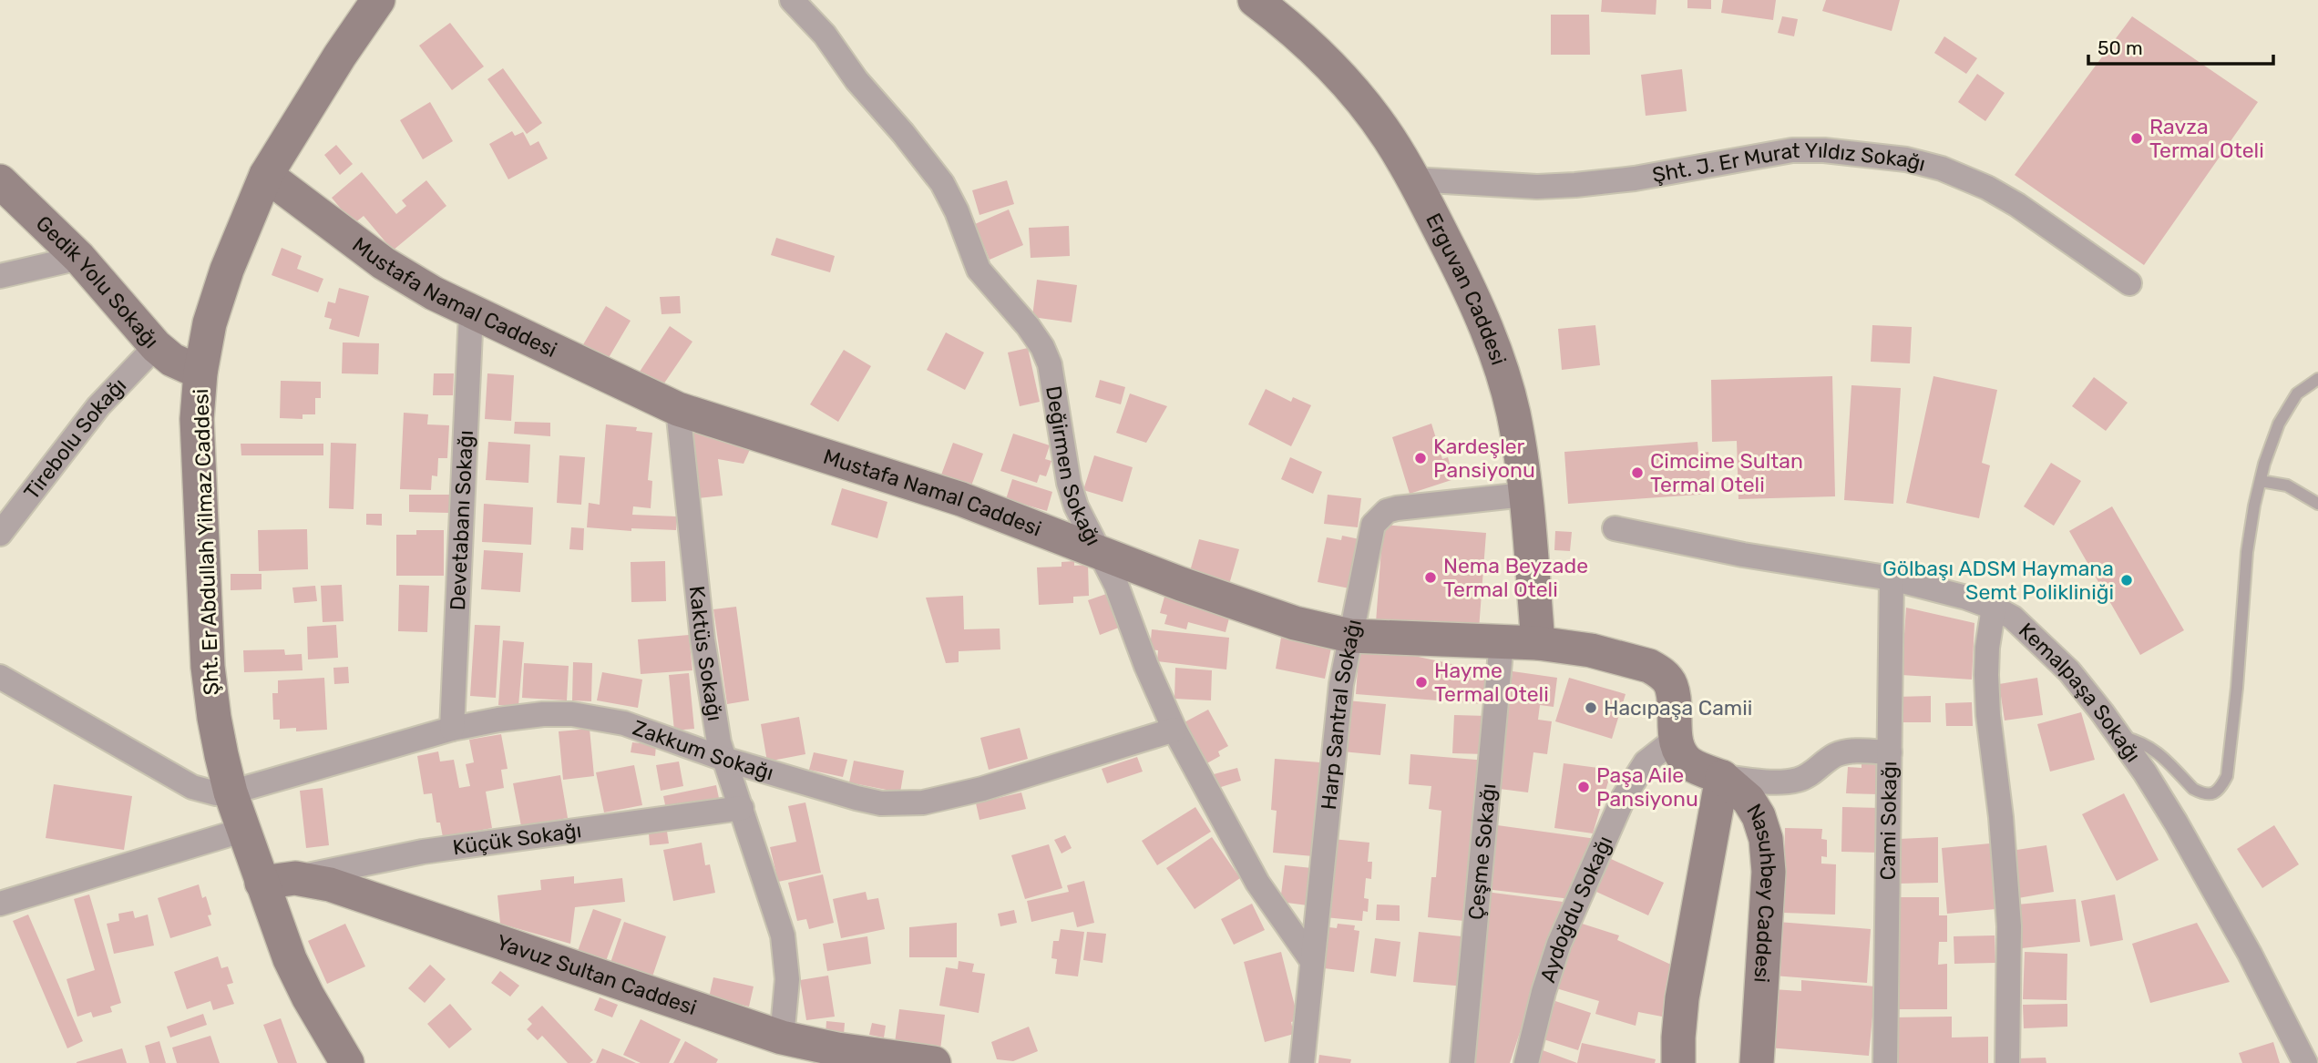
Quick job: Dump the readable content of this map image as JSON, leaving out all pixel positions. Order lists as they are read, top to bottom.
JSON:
{
  "streets": {
    "street": [
      "Şht. J. Er Murat Yıldız Sokağı",
      "Gedik Yolu Sokağı",
      "Erguvan Caddesi",
      "Mustafa Namal Caddesi",
      "Tirebolu Sokağı",
      "Değirmen Sokağı",
      "Devetabanı Sokağı",
      "Şht. Er Abdullah Yilmaz Caddesi",
      "Kaktüs Sokağı",
      "Kemalpaşa Sokağı",
      "Harp Santral Sokağı",
      "Zakkum Sokağı",
      "Cami Sokağı",
      "Küçük Sokağı",
      "Çeşme Sokağı",
      "Nasuhbey Caddesi",
      "Aydoğdu Sokağı",
      "Yavuz Sultan Caddesi"
    ]
  },
  "crossings": [
    ["Şht. J. Er Murat Yıldız Sokağı", "Erguvan Caddesi"],
    ["Gedik Yolu Sokağı", "Tirebolu Sokağı"],
    ["Gedik Yolu Sokağı", "Şht. Er Abdullah Yilmaz Caddesi"],
    ["Erguvan Caddesi", "Mustafa Namal Caddesi"],
    ["Erguvan Caddesi", "Harp Santral Sokağı"],
    ["Mustafa Namal Caddesi", "Değirmen Sokağı"],
    ["Mustafa Namal Caddesi", "Devetabanı Sokağı"],
    ["Mustafa Namal Caddesi", "Şht. Er Abdullah Yilmaz Caddesi"],
    ["Mustafa Namal Caddesi", "Kaktüs Sokağı"],
    ["Mustafa Namal Caddesi", "Harp Santral Sokağı"],
    ["Mustafa Namal Caddesi", "Çeşme Sokağı"],
    ["Mustafa Namal Caddesi", "Nasuhbey Caddesi"],
    ["Mustafa Namal Caddesi", "Aydoğdu Sokağı"],
    ["Değirmen Sokağı", "Harp Santral Sokağı"],
    ["Değirmen Sokağı", "Zakkum Sokağı"],
    ["Devetabanı Sokağı", "Zakkum Sokağı"],
    ["Şht. Er Abdullah Yilmaz Caddesi", "Zakkum Sokağı"],
    ["Şht. Er Abdullah Yilmaz Caddesi", "Yavuz Sultan Caddesi"],
    ["Kaktüs Sokağı", "Zakkum Sokağı"],
    ["Kaktüs Sokağı", "Küçük Sokağı"],
    ["Kaktüs Sokağı", "Yavuz Sultan Caddesi"],
    ["Kemalpaşa Sokağı", "Cami Sokağı"],
    ["Küçük Sokağı", "Yavuz Sultan Caddesi"],
    ["Nasuhbey Caddesi", "Aydoğdu Sokağı"]
  ],
  "places": [
    "Ravza Termal Oteli",
    "Kardeşler Pansiyonu",
    "Cimcime Sultan Termal Oteli",
    "Nema Beyzade Termal Oteli",
    "Gölbaşı ADSM Haymana Semt Polikliniği",
    "Hayme Termal Oteli",
    "Hacıpaşa Camii",
    "Paşa Aile Pansiyonu"
  ],
  "scale_bar": "50 m"
}
